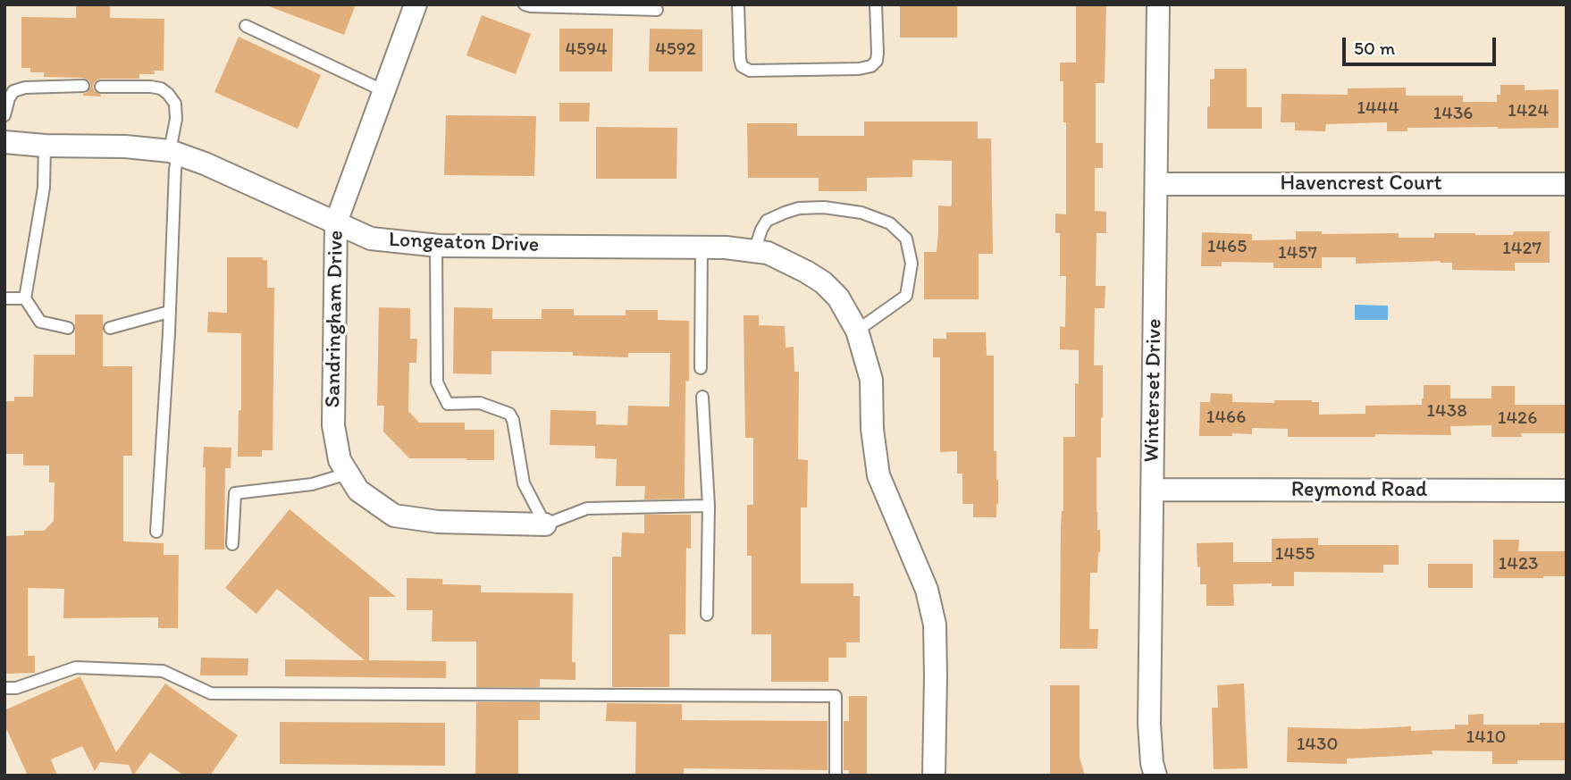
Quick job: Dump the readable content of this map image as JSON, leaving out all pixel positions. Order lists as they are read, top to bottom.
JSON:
{
  "streets": {
    "street": [
      "Havencrest Court",
      "Longeaton Drive",
      "Sandringham Drive",
      "Winterset Drive",
      "Reymond Road"
    ]
  },
  "crossings": [
    ["Havencrest Court", "Winterset Drive"],
    ["Longeaton Drive", "Sandringham Drive"],
    ["Winterset Drive", "Reymond Road"]
  ],
  "house_numbers": [
    "4594",
    "4592",
    "1444",
    "1424",
    "1436",
    "1465",
    "1427",
    "1457",
    "1438",
    "1466",
    "1426",
    "1455",
    "1423",
    "1410",
    "1430"
  ],
  "scale_bar": "50 m"
}
